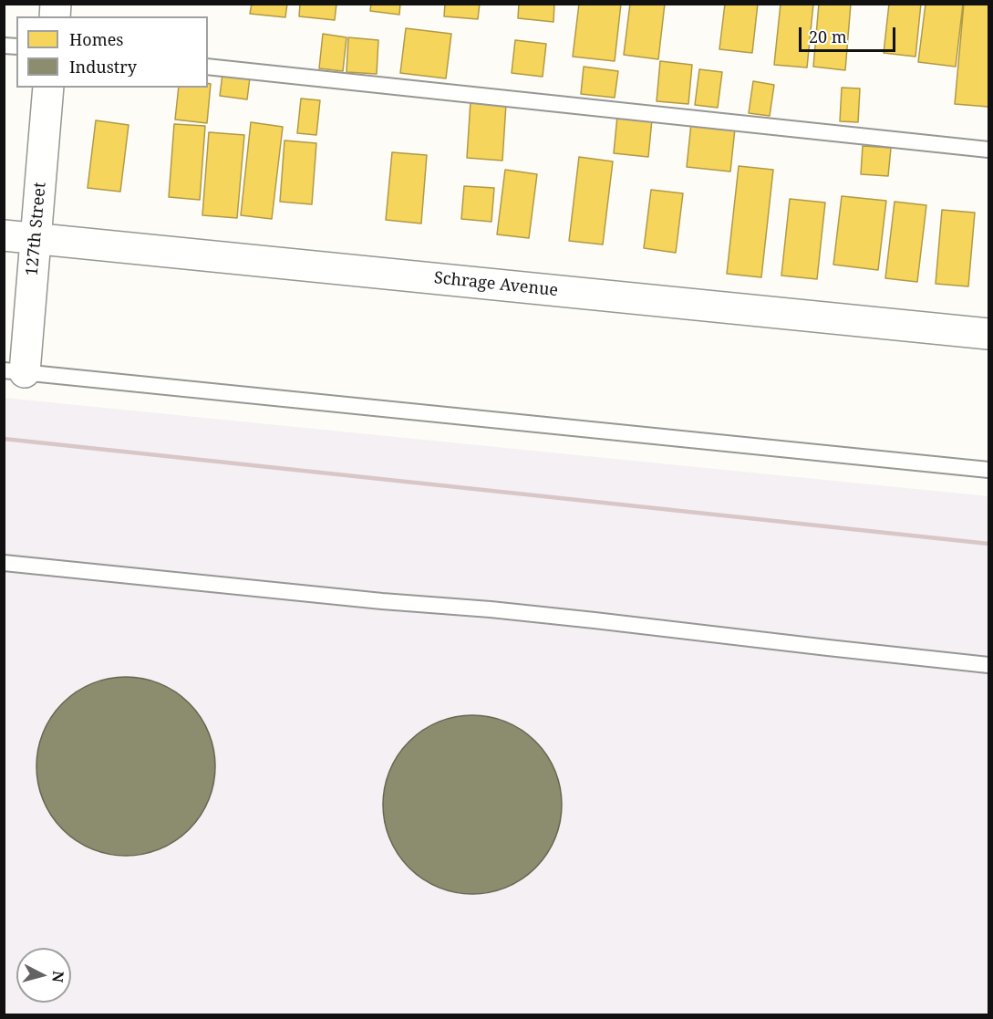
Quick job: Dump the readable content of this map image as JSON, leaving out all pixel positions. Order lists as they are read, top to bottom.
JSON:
{
  "streets": {
    "street": ["127th Street", "Schrage Avenue"]
  },
  "crossings": [
    ["127th Street", "Schrage Avenue"]
  ],
  "legend": ["Homes", "Industry"],
  "scale_bar": "20 m",
  "north": "right"
}
